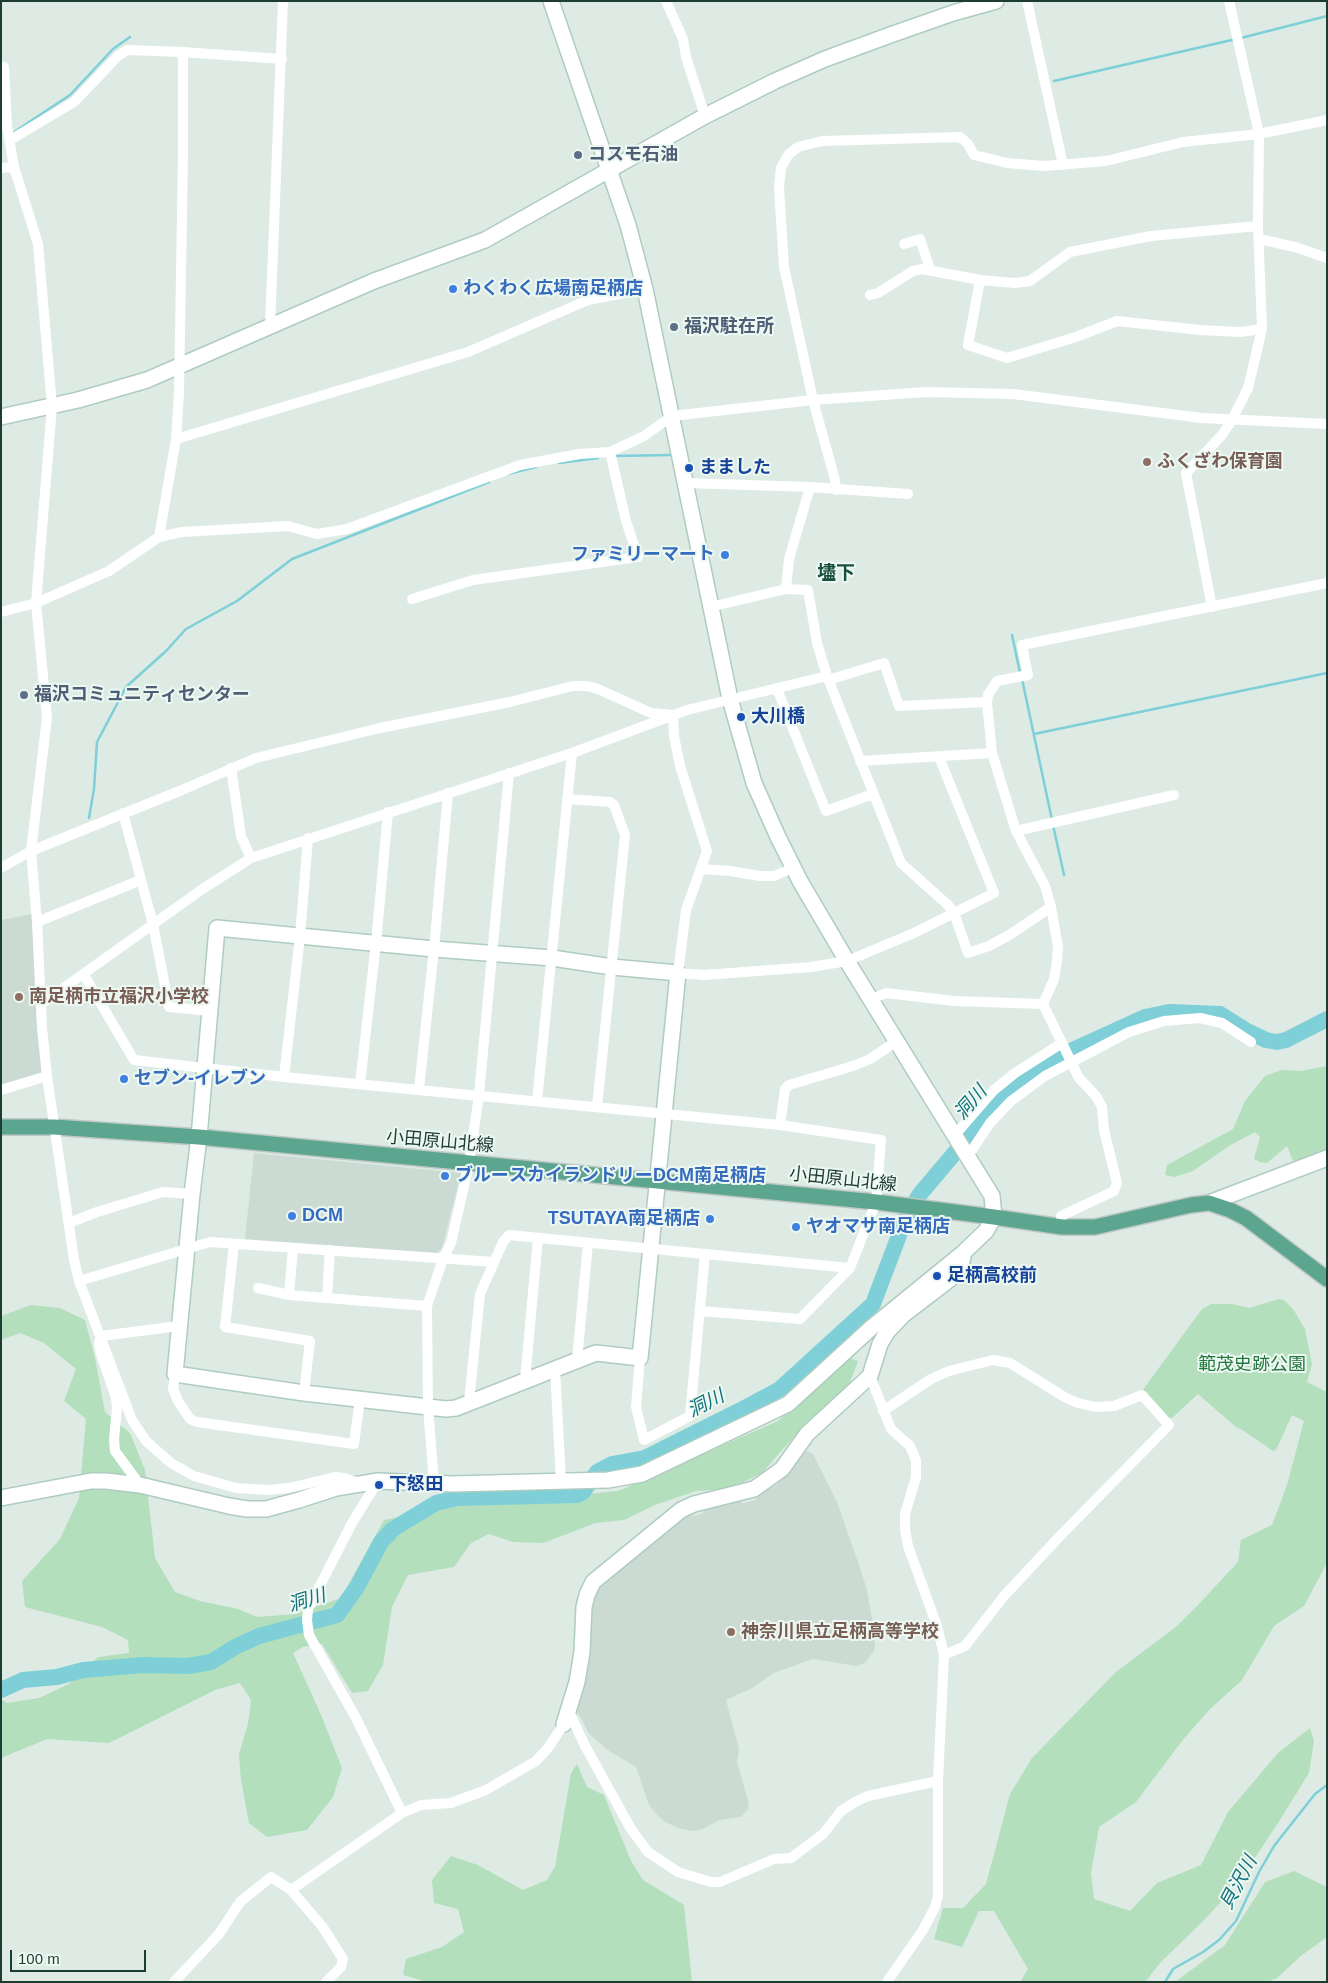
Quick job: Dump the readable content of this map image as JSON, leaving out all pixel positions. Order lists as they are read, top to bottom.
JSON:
{
  "streets": {
    "main road": ["小田原山北線"]
  },
  "districts": ["壗下"],
  "water": ["洞川", "貝沢川"],
  "parks": ["範茂史跡公園"],
  "places": [
    "コスモ石油",
    "わくわく広場南足柄店",
    "福沢駐在所",
    "ふくざわ保育園",
    "まました",
    "ファミリーマート",
    "福沢コミュニティセンター",
    "大川橋",
    "南足柄市立福沢小学校",
    "セブン-イレブン",
    "ブルースカイランドリーDCM南足柄店",
    "DCM",
    "TSUTAYA南足柄店",
    "ヤオマサ南足柄店",
    "足柄高校前",
    "下怒田",
    "神奈川県立足柄高等学校"
  ],
  "scale_bar": "100 m"
}
